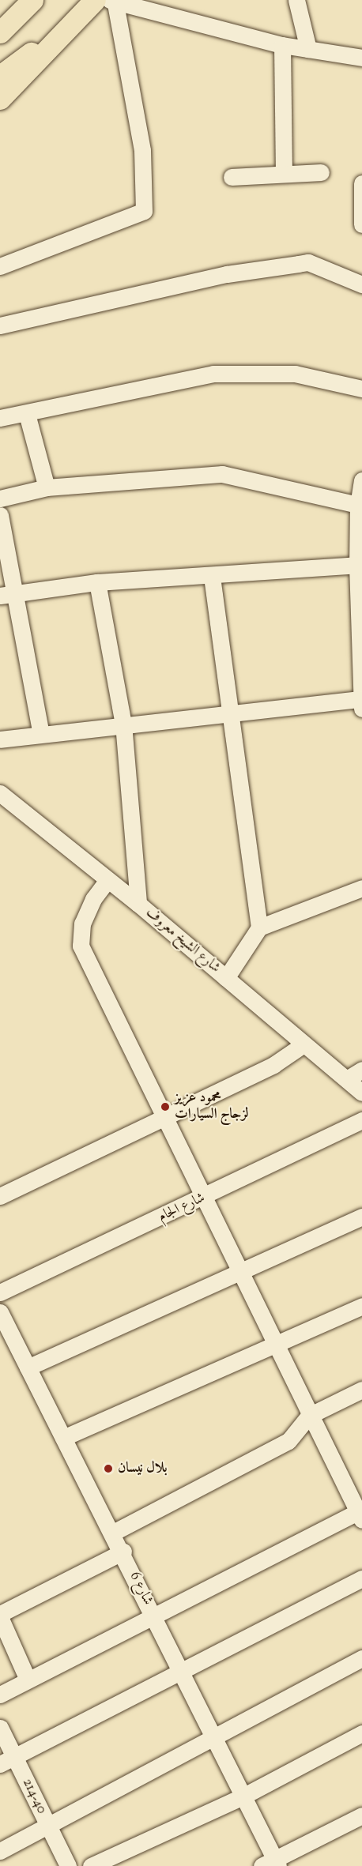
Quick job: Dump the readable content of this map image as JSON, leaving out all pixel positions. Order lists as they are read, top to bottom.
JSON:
{
  "streets": {
    "street": [
      "شارع الشيخ معروف",
      "شارع الجام",
      "شارع 6",
      "214-40"
    ]
  },
  "places": ["محمود عزيز لزجاج السيارات", "بلال نيسان"]
}
